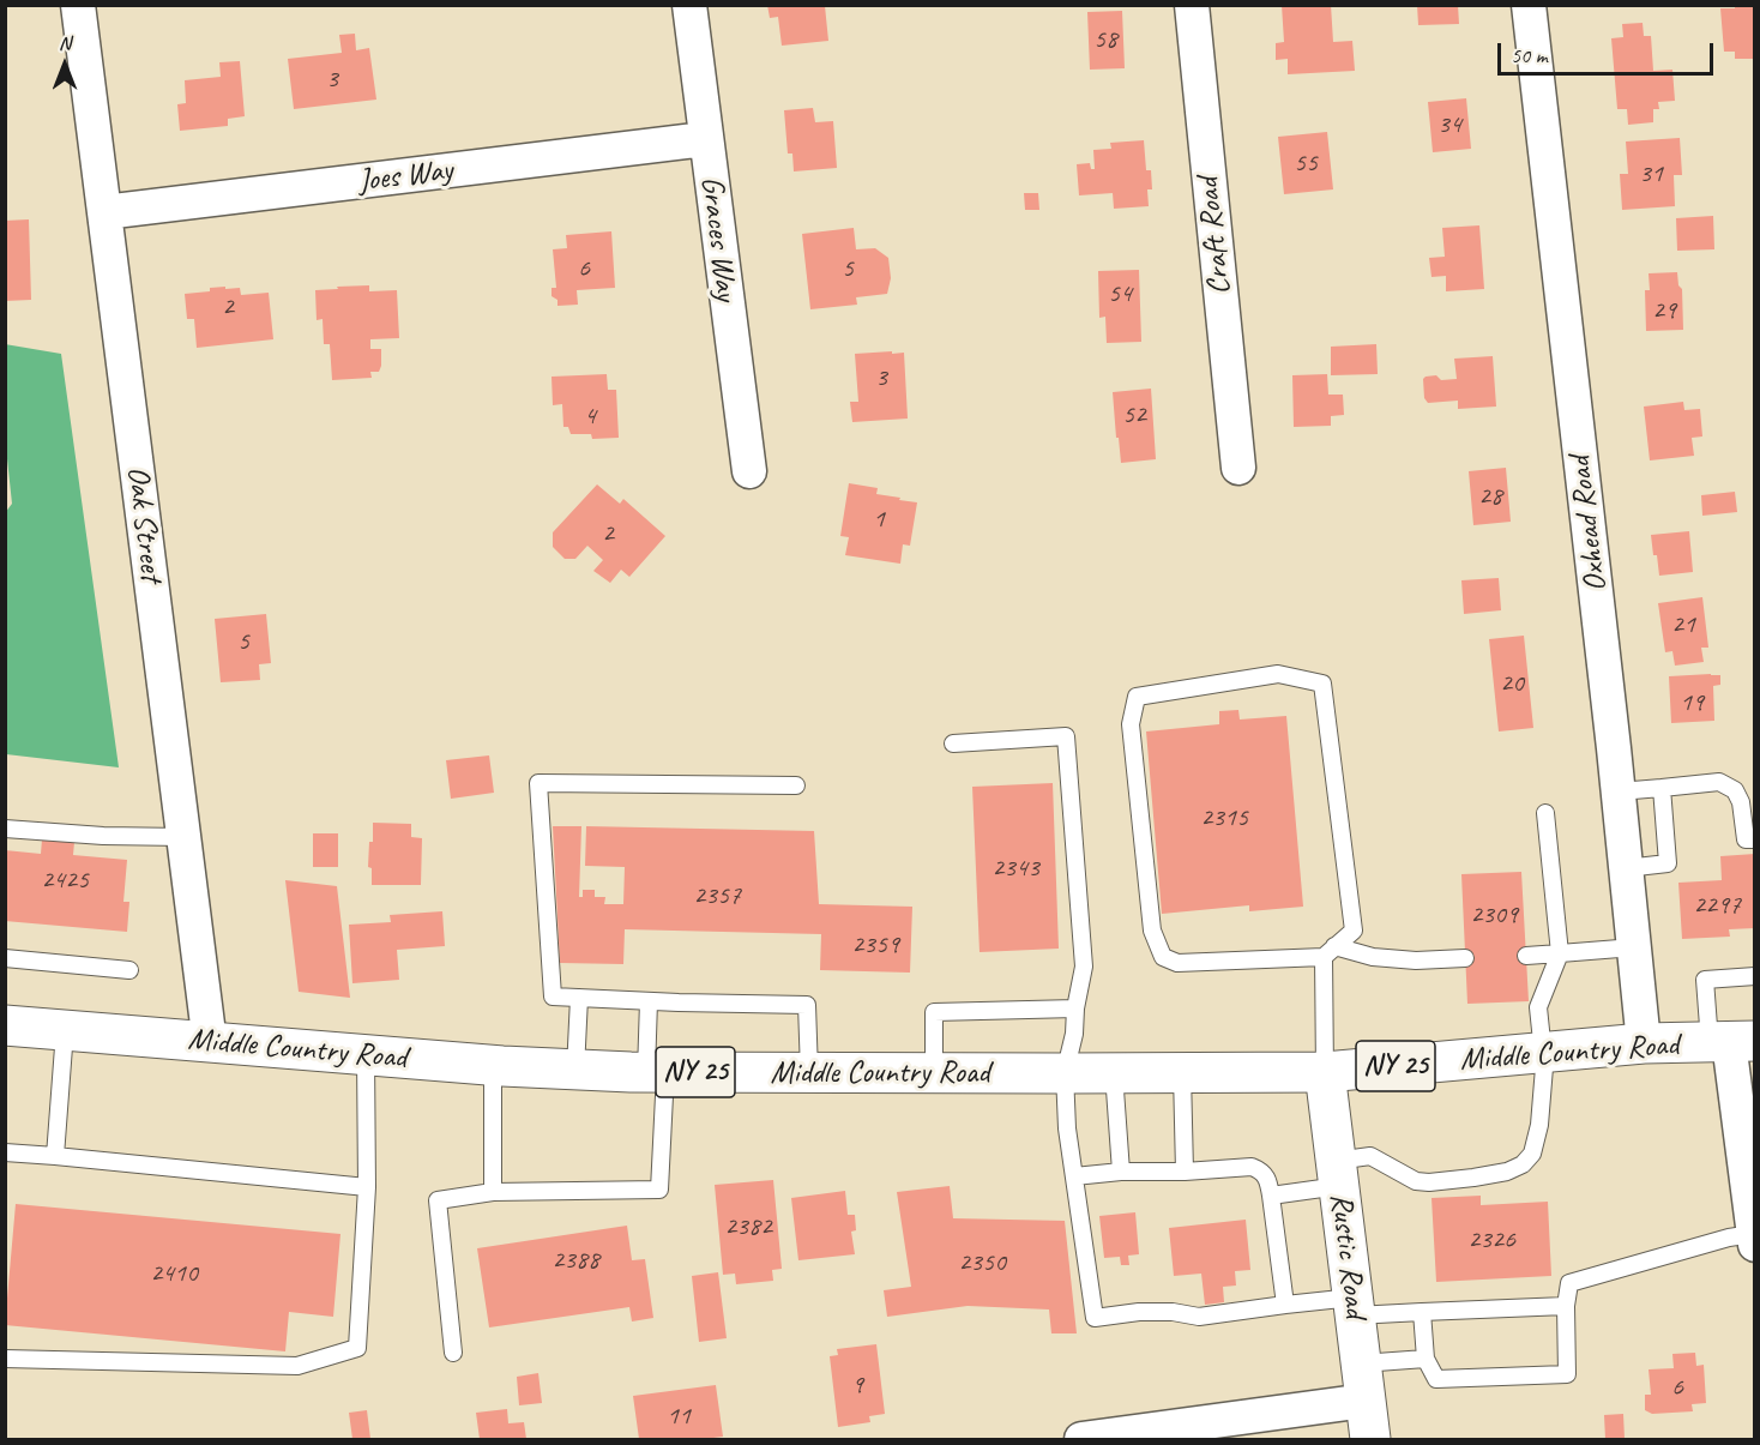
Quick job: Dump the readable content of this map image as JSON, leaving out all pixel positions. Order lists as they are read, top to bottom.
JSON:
{
  "streets": {
    "main road": ["Middle Country Road", "NY 25", "Rustic Road"],
    "street": [
      "Joes Way",
      "Craft Road",
      "Graces Way",
      "Oak Street",
      "Oxhead Road"
    ]
  },
  "crossings": [
    ["Joes Way", "Graces Way"],
    ["Joes Way", "Oak Street"],
    ["Oak Street", "Middle Country Road"],
    ["Oxhead Road", "Middle Country Road"],
    ["Middle Country Road", "Rustic Road"]
  ],
  "house_numbers": [
    "58",
    "3",
    "34",
    "55",
    "31",
    "6",
    "5",
    "54",
    "2",
    "29",
    "3",
    "52",
    "4",
    "28",
    "1",
    "2",
    "21",
    "5",
    "20",
    "19",
    "2315",
    "2343",
    "2425",
    "2357",
    "2297",
    "2309",
    "2359",
    "2382",
    "2326",
    "2388",
    "2350",
    "2410",
    "9",
    "6",
    "11"
  ],
  "scale_bar": "50 m",
  "north": "top"
}
